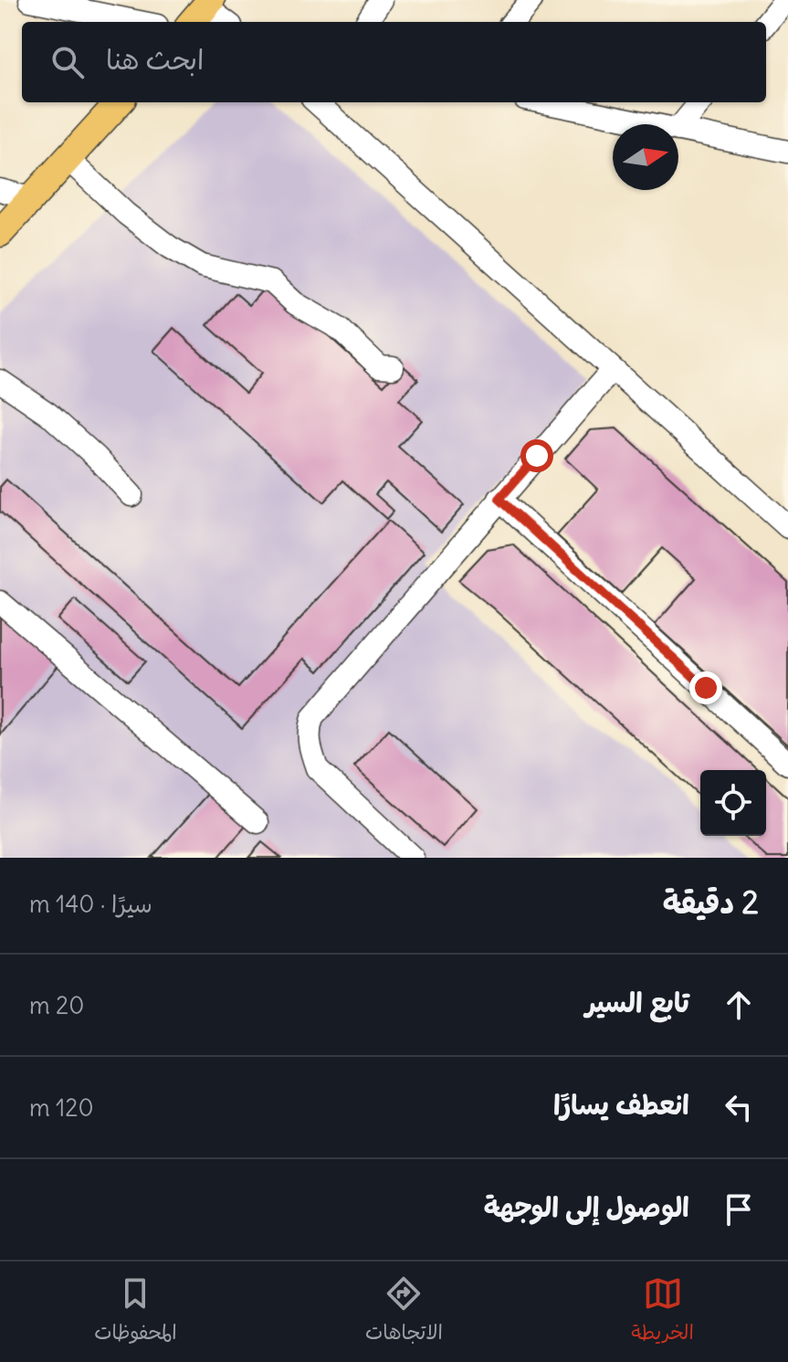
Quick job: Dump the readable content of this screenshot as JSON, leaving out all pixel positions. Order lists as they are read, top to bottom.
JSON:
{
  "north": "right",
  "page": {
    "search": "ابحث هنا",
    "heading": ["2 دقيقة", "سيرًا · 140 m"],
    "list": [
      ["تابع السير", "20 m"],
      ["انعطف يسارًا", "120 m"],
      "الوصول إلى الوجهة"
    ],
    "nav": ["الخريطة", "الاتجاهات", "المحفوظات"]
  }
}
